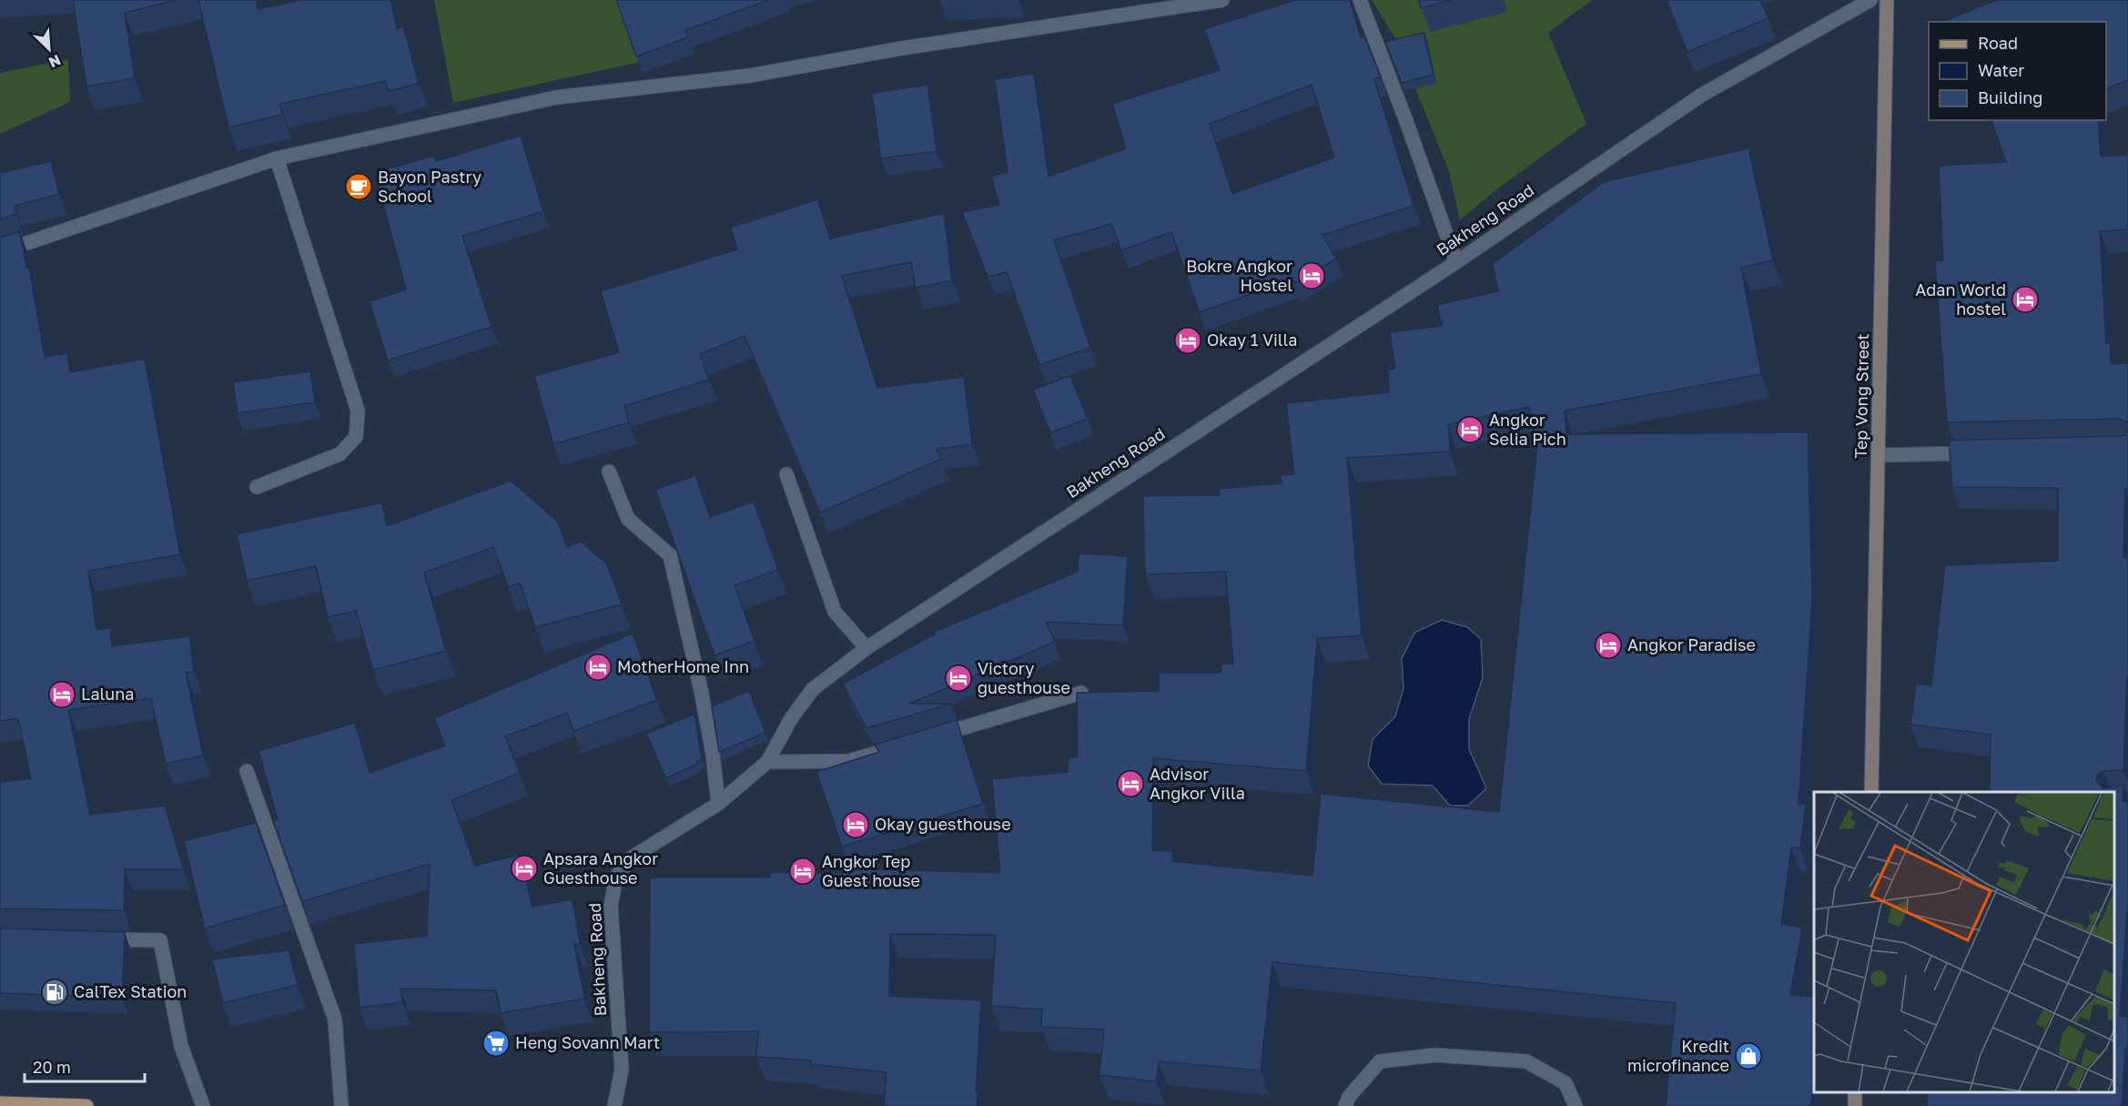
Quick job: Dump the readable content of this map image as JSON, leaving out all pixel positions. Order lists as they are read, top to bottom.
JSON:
{
  "streets": {
    "street": ["Bakheng Road", "Tep Vong Street"]
  },
  "places": {
    "cafe": ["Bayon Pastry School"],
    "hotel": [
      "Bokre Angkor Hostel",
      "Adan World hostel",
      "Okay 1 Villa",
      "Angkor Selia Pich",
      "Angkor Paradise",
      "MotherHome Inn",
      "Victory guesthouse",
      "Laluna",
      "Advisor Angkor Villa",
      "Okay guesthouse",
      "Apsara Angkor Guesthouse",
      "Angkor Tep Guest house"
    ],
    "fuel station": ["CalTex Station"],
    "supermarket": ["Heng Sovann Mart"],
    "shop": ["Kredit microfinance"]
  },
  "legend": ["Road", "Water", "Building"],
  "scale_bar": "20 m",
  "north": "bottom right"
}
